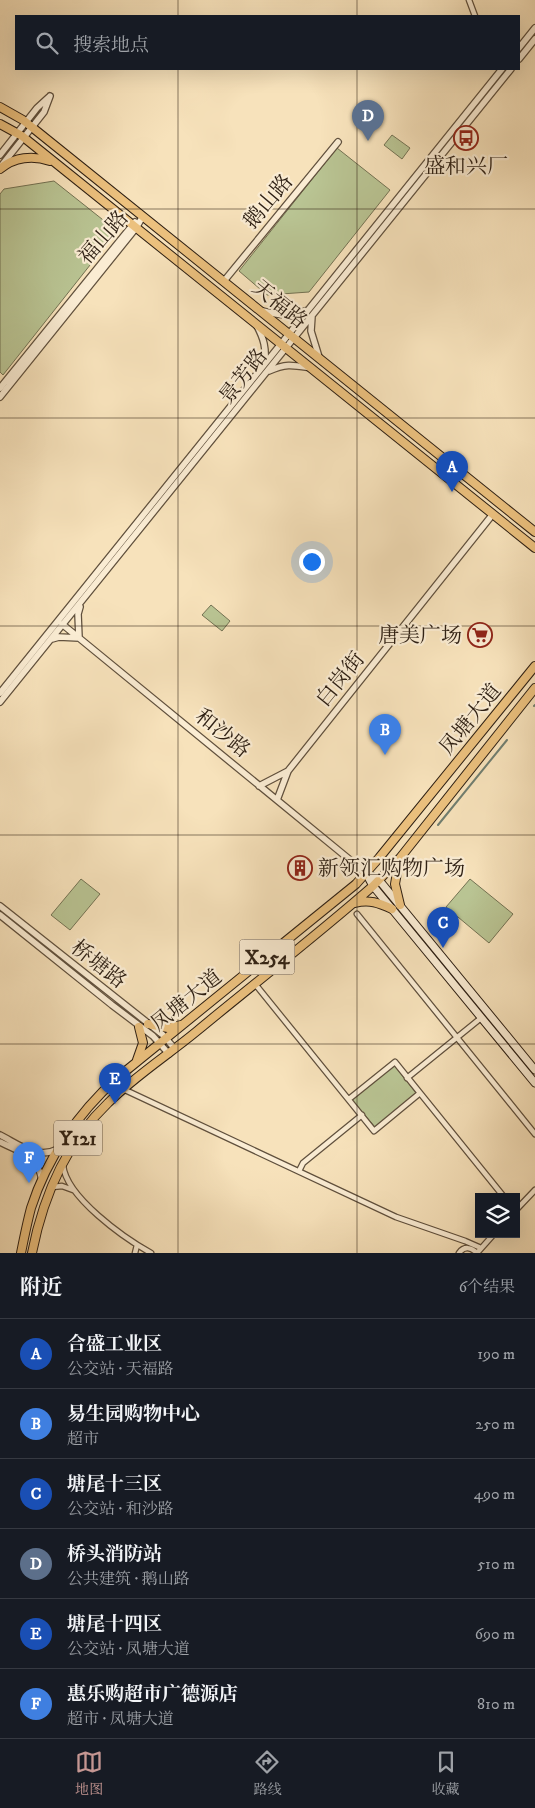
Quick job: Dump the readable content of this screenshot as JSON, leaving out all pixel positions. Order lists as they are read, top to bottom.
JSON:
{
  "streets": {
    "main road": [
      "天福路",
      "凤塘大道",
      "和沙路",
      "X254",
      "Y121"
    ],
    "street": [
      "鹅山路",
      "福山路",
      "景芳路",
      "白岗街",
      "桥塘路"
    ]
  },
  "crossings": [
    ["鹅山路", "天福路"],
    ["福山路", "天福路"],
    ["天福路", "景芳路"],
    ["天福路", "白岗街"],
    ["景芳路", "和沙路"],
    ["凤塘大道", "和沙路"],
    ["凤塘大道", "桥塘路"]
  ],
  "places": {
    "bus stop": ["盛和兴厂"],
    "supermarket": ["唐美广场"],
    "building": ["新领汇购物广场"]
  },
  "page": {
    "search": "搜索地点",
    "pins": [
      "D",
      "A",
      "B",
      "C",
      "E",
      "F"
    ],
    "heading": ["附近", "6个结果"],
    "list": [
      {
        "mark": "A",
        "name": "合盛工业区",
        "note": "公交站 · 天福路",
        "value": "190 m"
      },
      {
        "mark": "B",
        "name": "易生园购物中心",
        "note": "超市",
        "value": "250 m"
      },
      {
        "mark": "C",
        "name": "塘尾十三区",
        "note": "公交站 · 和沙路",
        "value": "490 m"
      },
      {
        "mark": "D",
        "name": "桥头消防站",
        "note": "公共建筑 · 鹅山路",
        "value": "510 m"
      },
      {
        "mark": "E",
        "name": "塘尾十四区",
        "note": "公交站 · 凤塘大道",
        "value": "690 m"
      },
      {
        "mark": "F",
        "name": "惠乐购超市广德源店",
        "note": "超市 · 凤塘大道",
        "value": "810 m"
      }
    ],
    "nav": ["地图", "路线", "收藏"]
  }
}
